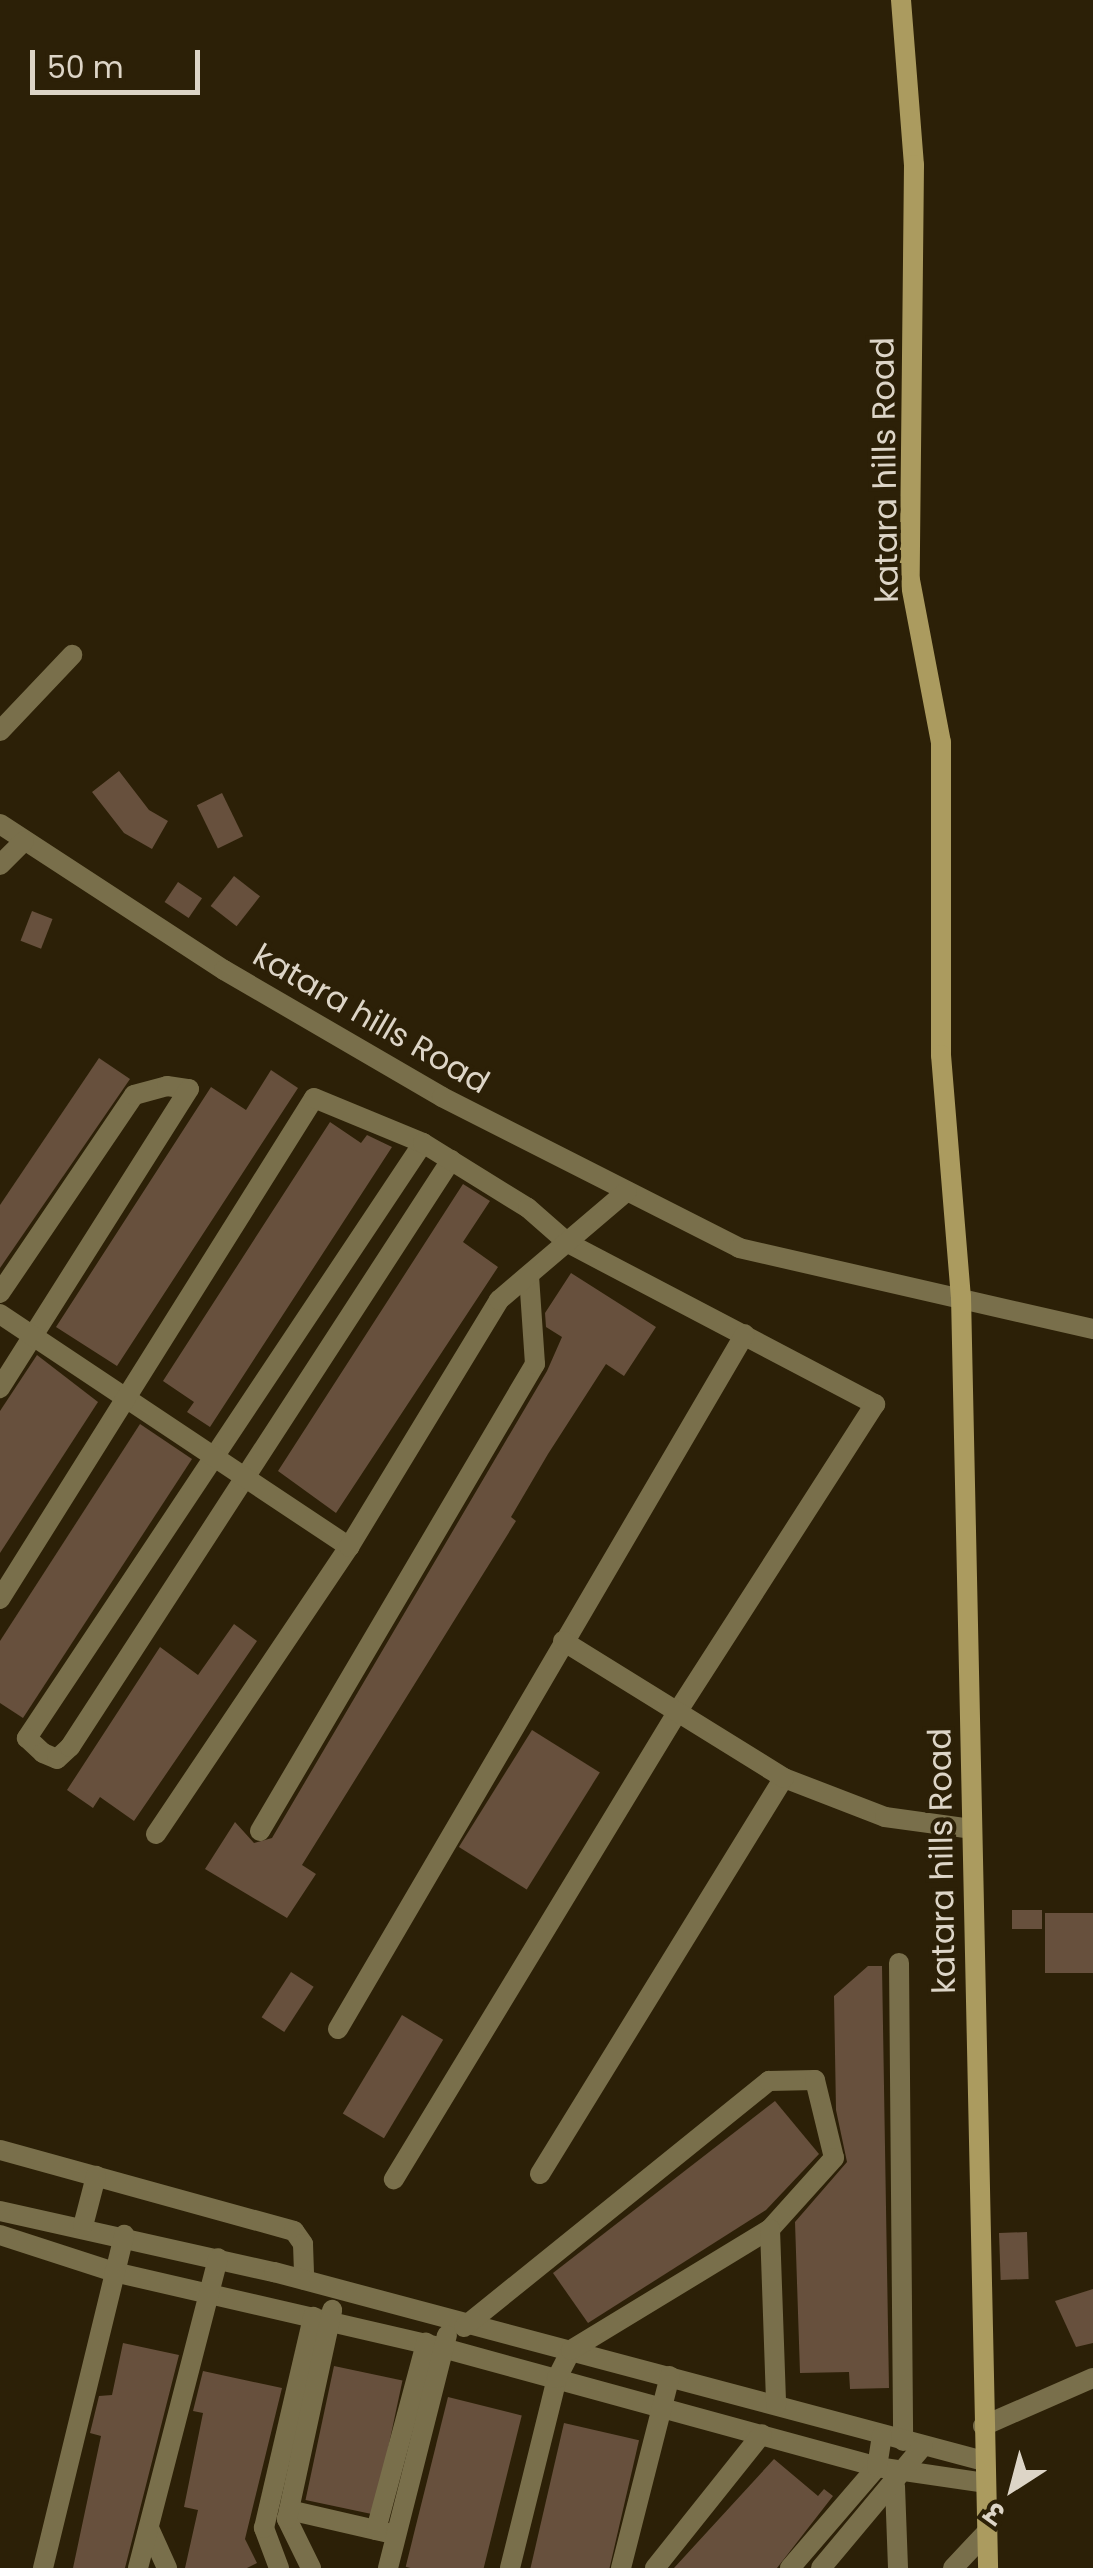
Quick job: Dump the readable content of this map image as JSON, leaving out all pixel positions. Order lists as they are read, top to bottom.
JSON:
{
  "streets": {
    "main road": ["katara hills Road"]
  },
  "scale_bar": "50 m",
  "north": "bottom left"
}
